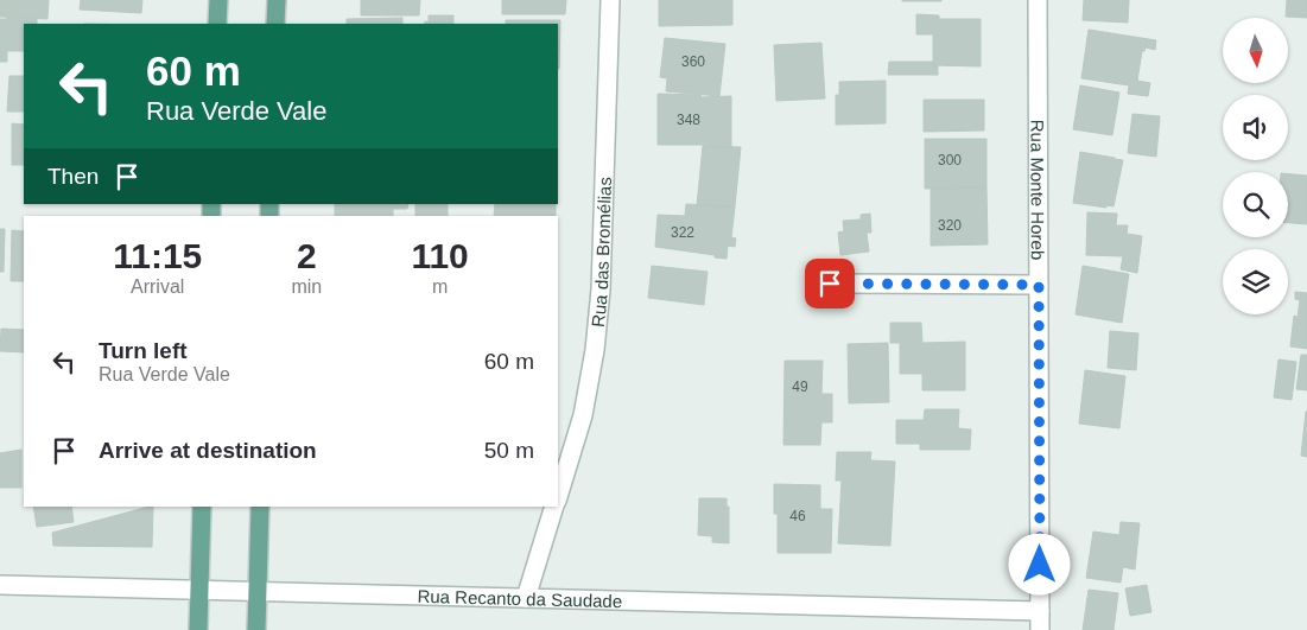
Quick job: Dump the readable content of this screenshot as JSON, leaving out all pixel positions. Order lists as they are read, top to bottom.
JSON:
{
  "streets": {
    "street": ["Rua Monte Horeb", "Rua das Bromélias", "Rua Recanto da Saudade"]
  },
  "crossings": [
    ["Rua Monte Horeb", "Rua Recanto da Saudade"]
  ],
  "house_numbers": [
    "360",
    "348",
    "300",
    "320",
    "322",
    "49",
    "46"
  ],
  "north": "bottom",
  "page": {
    "turn": ["60 m", "Rua Verde Vale"],
    "then": "Then",
    "eta": [
      "11:15",
      "Arrival",
      "2",
      "min",
      "110",
      "m"
    ],
    "list": [
      {
        "name": "Turn left",
        "note": "Rua Verde Vale",
        "value": "60 m"
      },
      {
        "name": "Arrive at destination",
        "value": "50 m"
      }
    ]
  }
}
